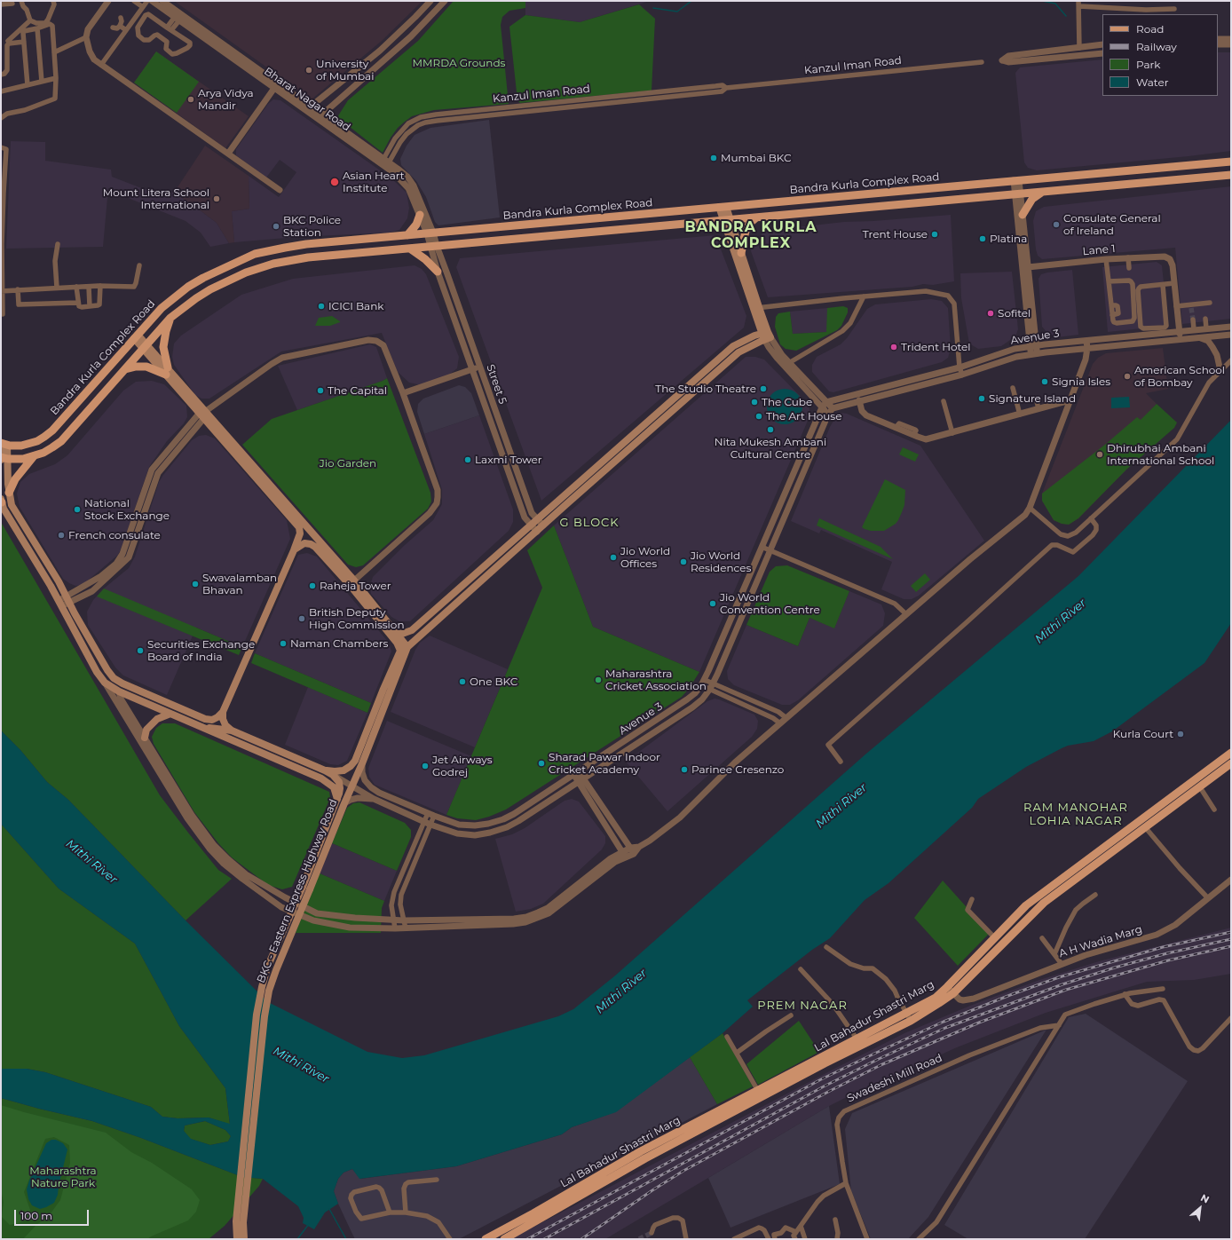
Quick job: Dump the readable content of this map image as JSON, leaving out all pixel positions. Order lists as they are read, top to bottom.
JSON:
{
  "streets": {
    "main road": ["Bandra Kurla Complex Road", "BKC - Eastern Express Highway Road", "Lal Bahadur Shastri Marg"],
    "street": [
      "Kanzul Iman Road",
      "Bharat Nagar Road",
      "Lane 1",
      "Avenue 3",
      "Street 5",
      "A H Wadia Marg",
      "Swadeshi Mill Road"
    ]
  },
  "crossings": [
    ["Kanzul Iman Road", "Bharat Nagar Road"],
    ["Bharat Nagar Road", "Bandra Kurla Complex Road"],
    ["Avenue 3", "BKC - Eastern Express Highway Road"],
    ["A H Wadia Marg", "Lal Bahadur Shastri Marg"]
  ],
  "districts": [
    "BANDRA KURLA COMPLEX",
    "G BLOCK",
    "RAM MANOHAR LOHIA NAGAR",
    "PREM NAGAR"
  ],
  "water": ["Mithi River"],
  "parks": ["MMRDA Grounds", "Jio Garden", "Maharashtra Nature Park"],
  "places": [
    "University of Mumbai",
    "Arya Vidya Mandir",
    "Mumbai BKC",
    "Asian Heart Institute",
    "Mount Litera School International",
    "Consulate General of Ireland",
    "BKC Police Station",
    "Trent House",
    "Platina",
    "ICICI Bank",
    "Sofitel",
    "Trident Hotel",
    "American School of Bombay",
    "Signia Isles",
    "The Studio Theatre",
    "The Capital",
    "Signature Island",
    "The Cube",
    "The Art House",
    "Nita Mukesh Ambani Cultural Centre",
    "Dhirubhai Ambani International School",
    "Laxmi Tower",
    "National Stock Exchange",
    "French consulate",
    "Jio World Offices",
    "Jio World Residences",
    "Swavalamban Bhavan",
    "Raheja Tower",
    "Jio World Convention Centre",
    "British Deputy High Commission",
    "Naman Chambers",
    "Securities Exchange Board of India",
    "Maharashtra Cricket Association",
    "One BKC",
    "Kurla Court",
    "Sharad Pawar Indoor Cricket Academy",
    "Jet Airways Godrej",
    "Parinee Cresenzo"
  ],
  "legend": [
    "Road",
    "Railway",
    "Park",
    "Water"
  ],
  "scale_bar": "100 m",
  "north": "top right"
}
